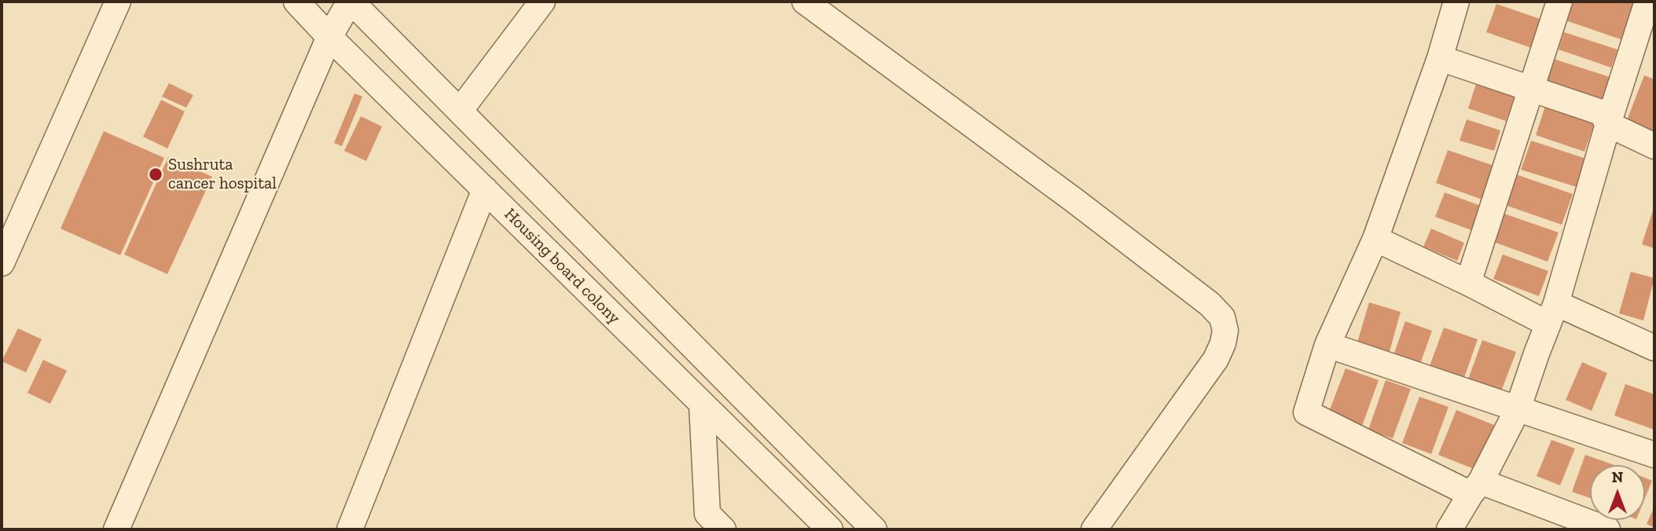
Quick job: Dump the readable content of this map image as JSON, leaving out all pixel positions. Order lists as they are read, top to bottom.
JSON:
{
  "streets": {
    "street": ["Housing board colony"]
  },
  "places": ["Sushruta cancer hospital"],
  "north": "top"
}
